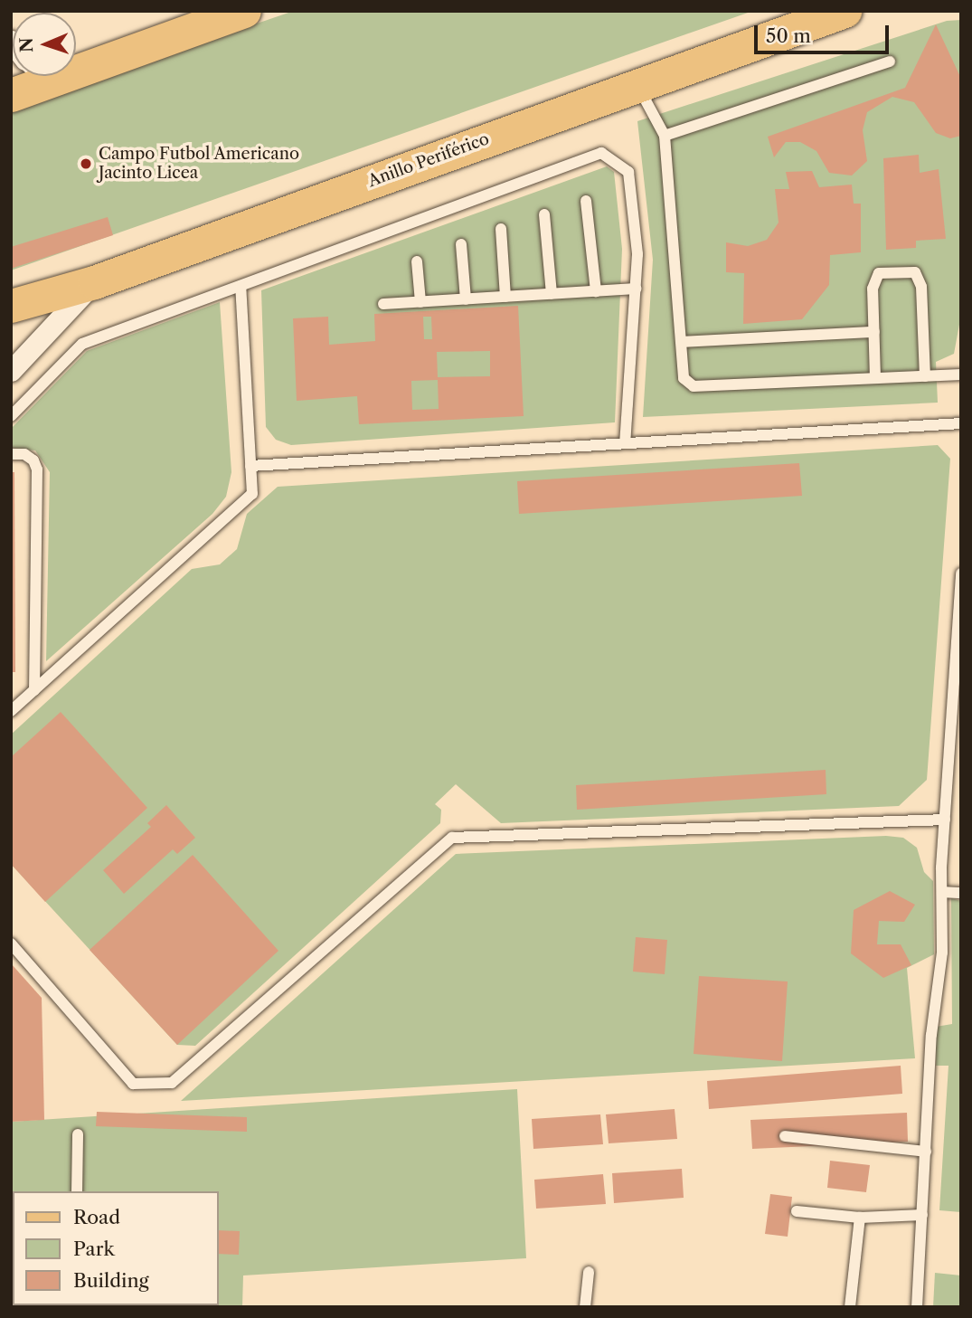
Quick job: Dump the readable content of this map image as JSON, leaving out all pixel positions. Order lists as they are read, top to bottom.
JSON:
{
  "streets": {
    "main road": ["Anillo Periférico"]
  },
  "places": ["Campo Futbol Americano Jacinto Licea"],
  "legend": ["Road", "Park", "Building"],
  "scale_bar": "50 m",
  "north": "left"
}
